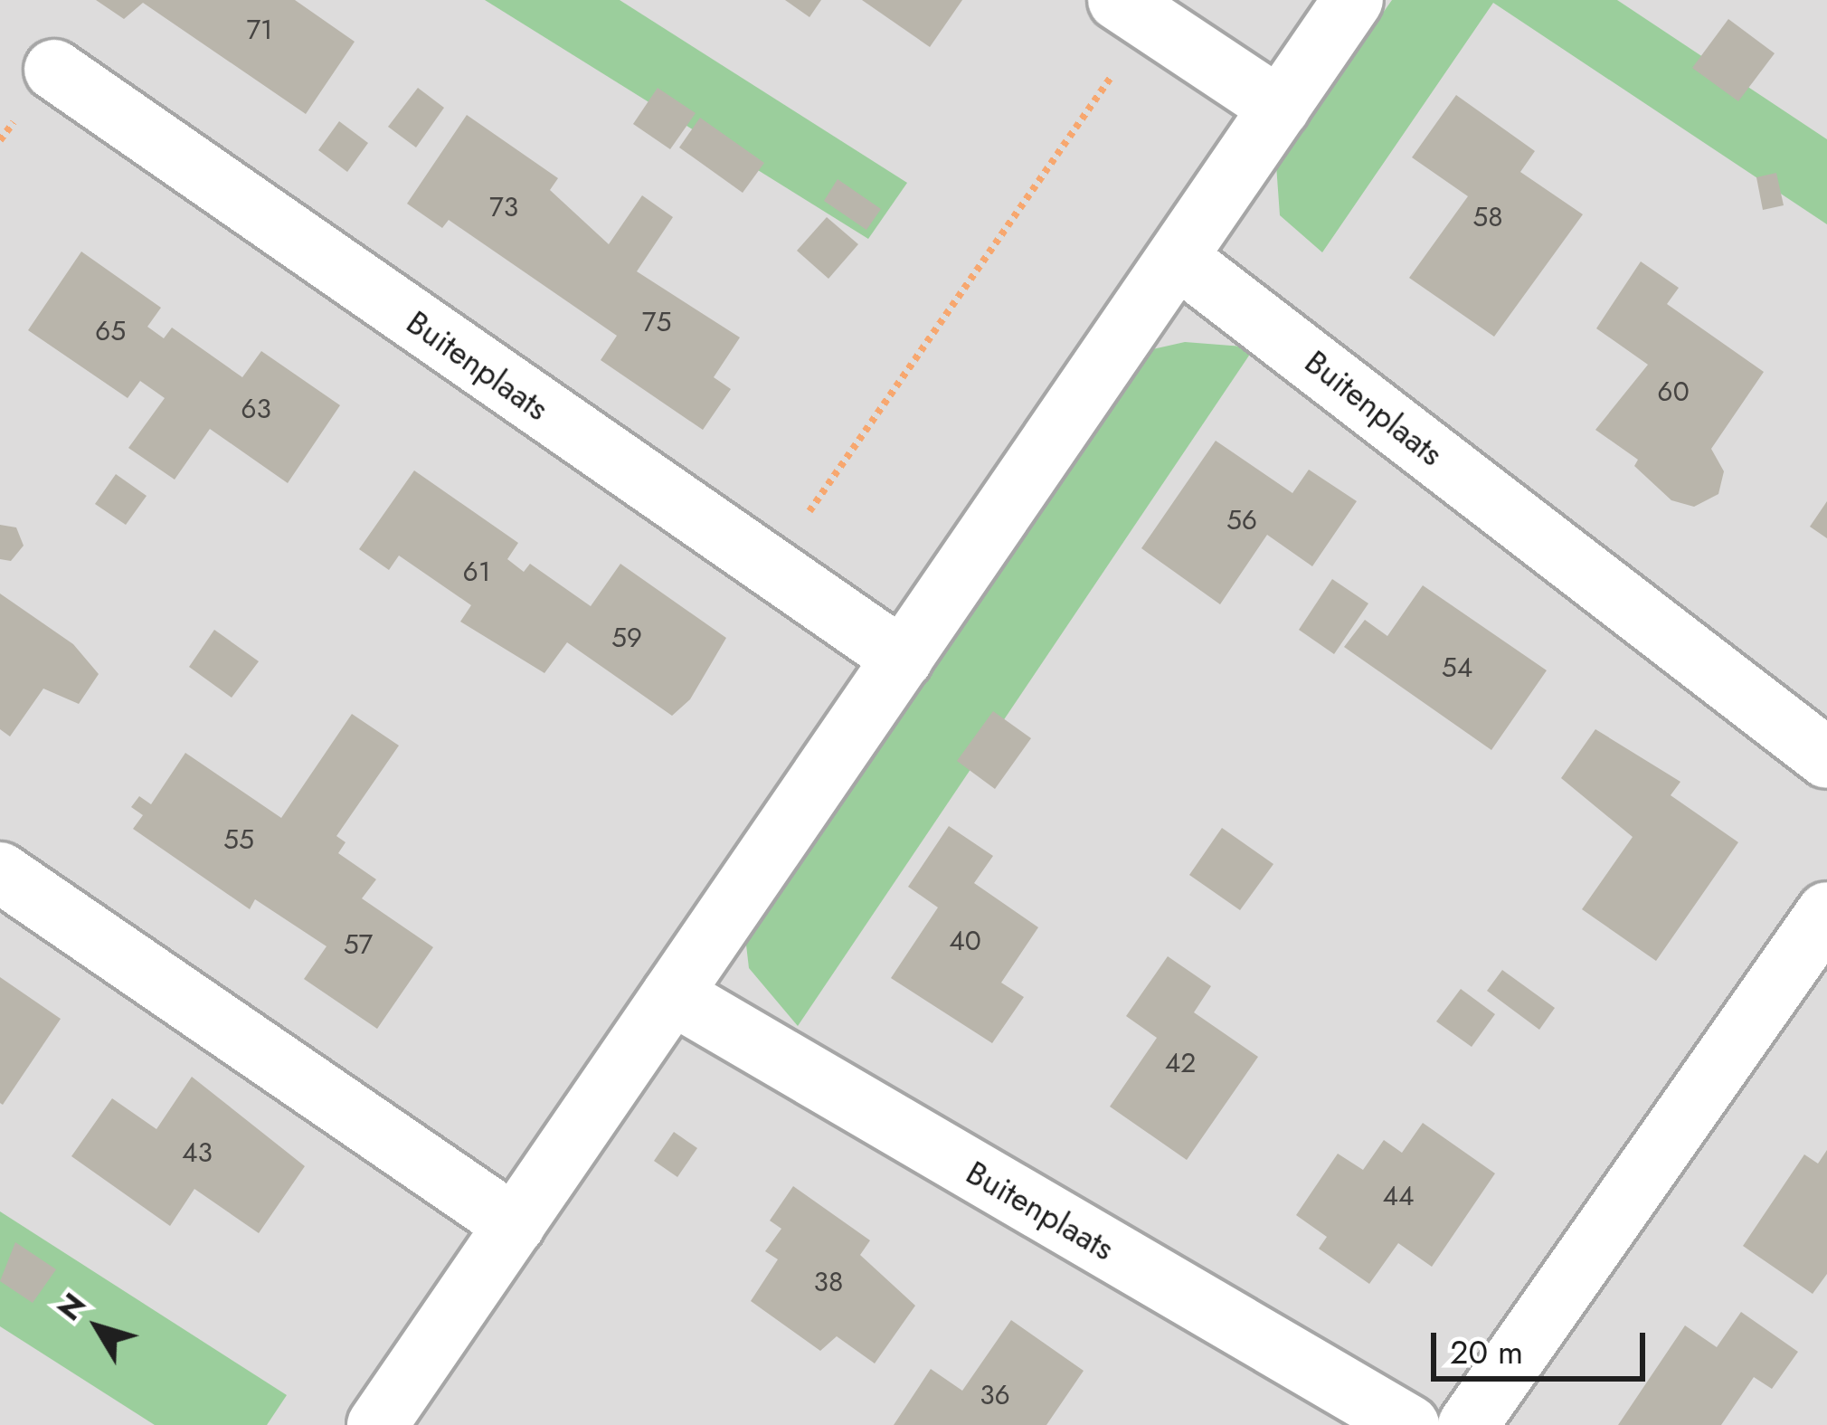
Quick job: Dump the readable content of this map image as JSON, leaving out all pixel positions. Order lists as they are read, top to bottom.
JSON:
{
  "streets": {
    "street": ["Buitenplaats"]
  },
  "house_numbers": [
    "71",
    "73",
    "58",
    "75",
    "65",
    "60",
    "63",
    "56",
    "61",
    "59",
    "54",
    "55",
    "40",
    "57",
    "42",
    "43",
    "44",
    "38",
    "36"
  ],
  "scale_bar": "20 m",
  "north": "top left"
}
